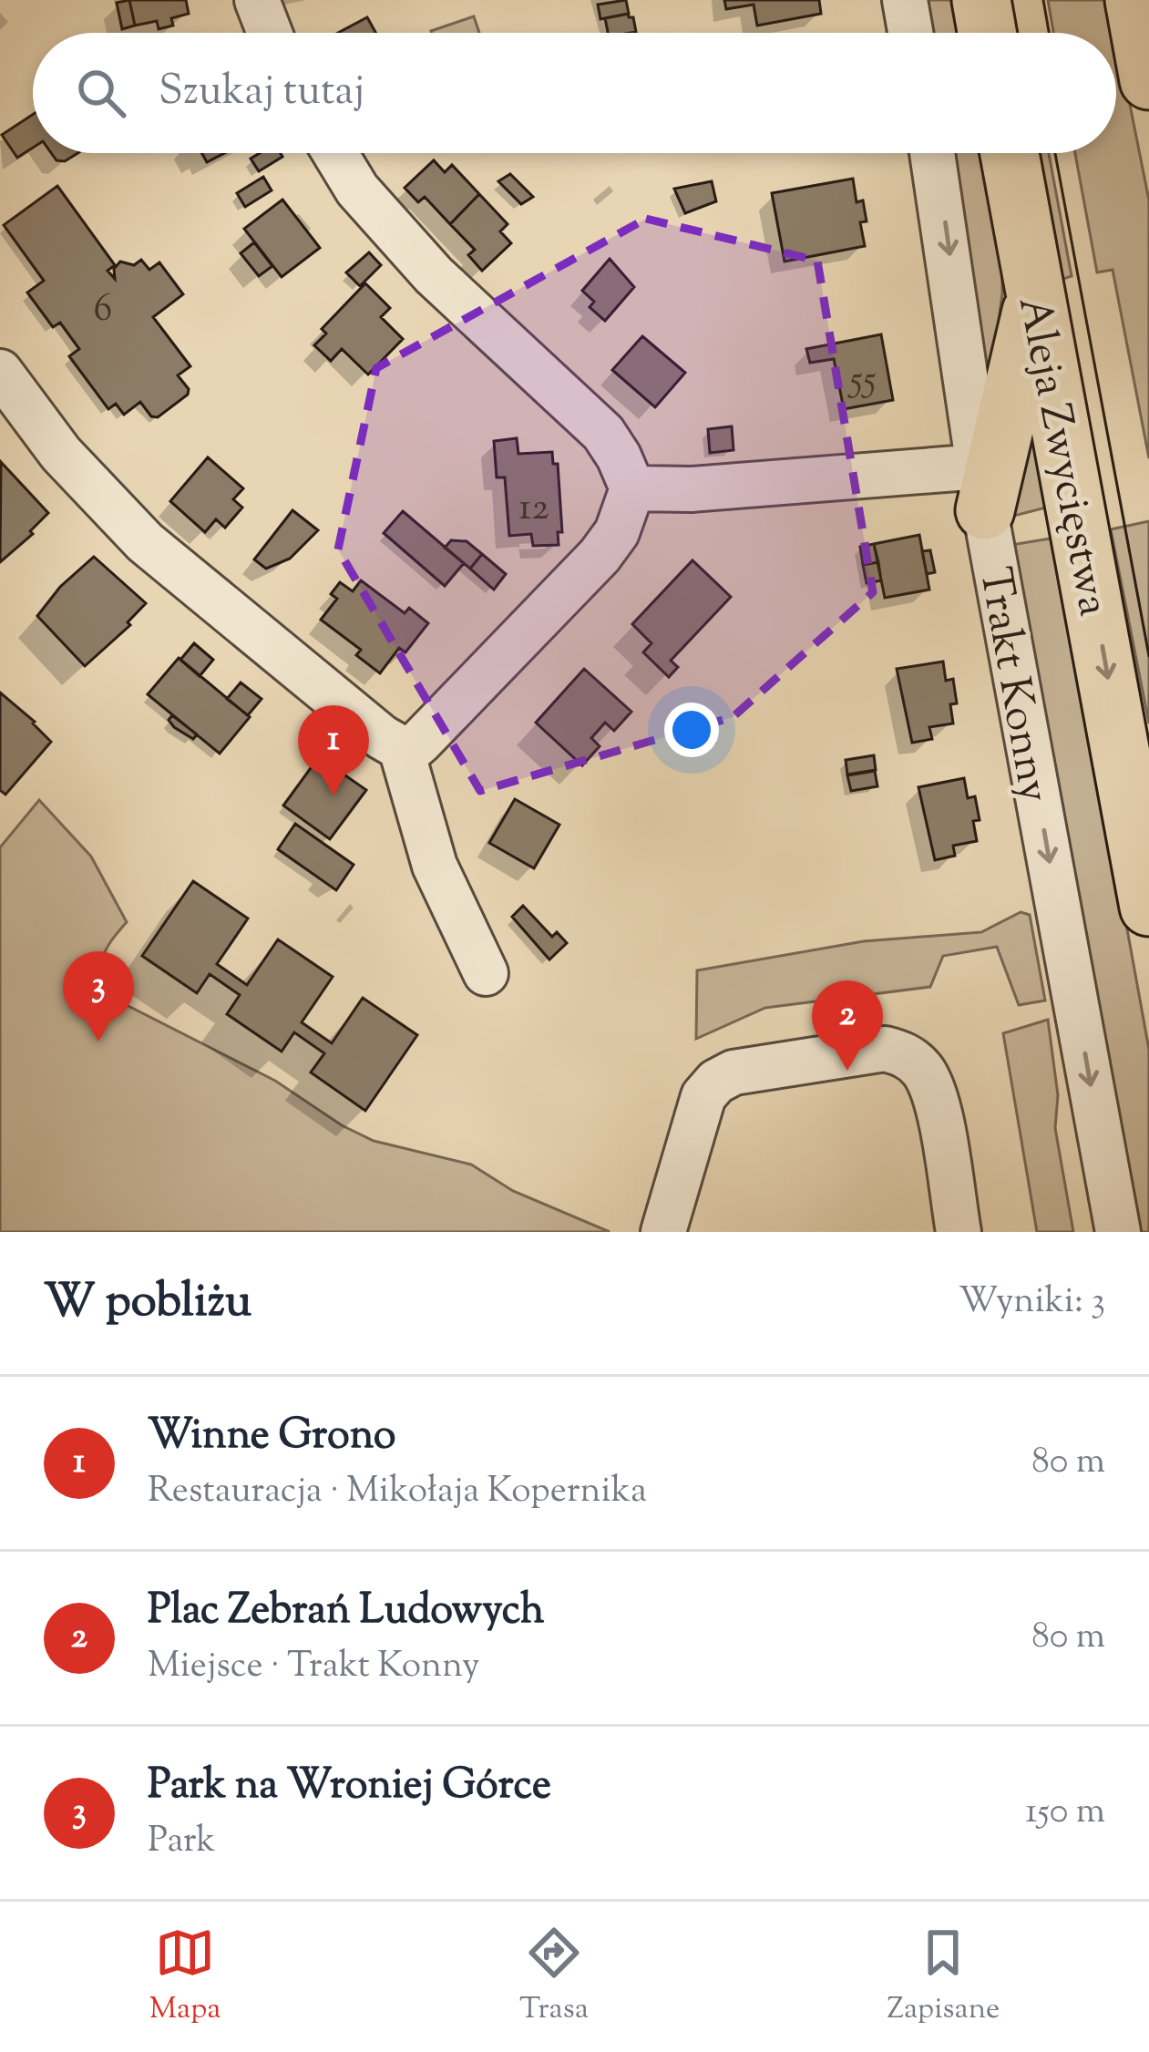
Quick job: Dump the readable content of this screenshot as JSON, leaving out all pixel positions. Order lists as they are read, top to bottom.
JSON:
{
  "streets": {
    "main road": ["Aleja Zwycięstwa"],
    "street": ["Trakt Konny"]
  },
  "one_way": ["Trakt Konny"],
  "house_numbers": ["6", "55", "12"],
  "page": {
    "search": "Szukaj tutaj",
    "pins": ["1", "3", "2"],
    "heading": ["W pobliżu", "Wyniki: 3"],
    "list": [
      {
        "mark": "1",
        "name": "Winne Grono",
        "note": "Restauracja · Mikołaja Kopernika",
        "value": "80 m"
      },
      {
        "mark": "2",
        "name": "Plac Zebrań Ludowych",
        "note": "Miejsce · Trakt Konny",
        "value": "80 m"
      },
      {
        "mark": "3",
        "name": "Park na Wroniej Górce",
        "note": "Park",
        "value": "150 m"
      }
    ],
    "nav": ["Mapa", "Trasa", "Zapisane"]
  }
}
